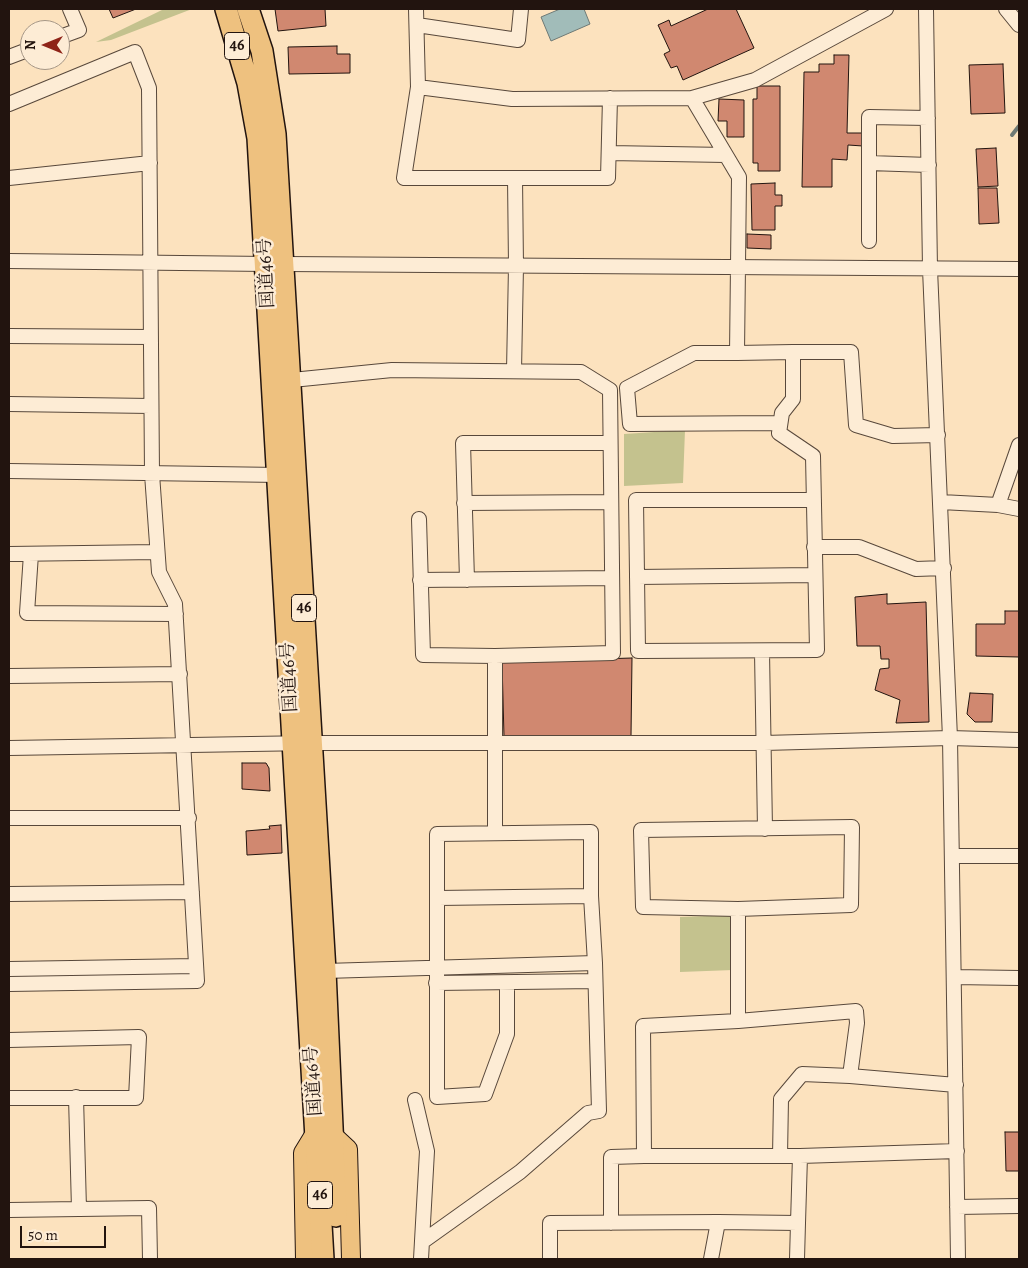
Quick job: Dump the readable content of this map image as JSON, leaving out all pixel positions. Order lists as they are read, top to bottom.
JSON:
{
  "streets": {
    "highway": ["46", "国道46号"]
  },
  "scale_bar": "50 m",
  "north": "left"
}
